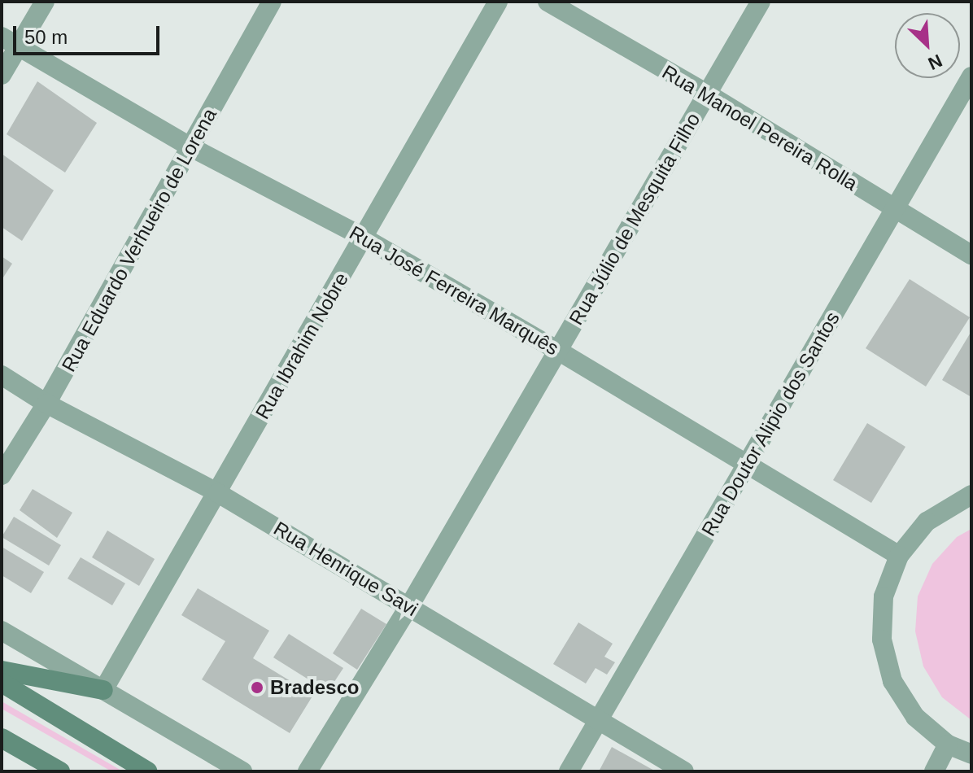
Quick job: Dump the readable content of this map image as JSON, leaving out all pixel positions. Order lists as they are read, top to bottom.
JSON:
{
  "streets": {
    "street": [
      "Rua Manoel Pereira Rolla",
      "Rua Júlio de Mesquita Filho",
      "Rua Eduardo Verhueiro de Lorena",
      "Rua José Ferreira Marquês",
      "Rua Ibrahim Nobre",
      "Rua Doutor Alipio dos Santos",
      "Rua Henrique Savi"
    ]
  },
  "crossings": [
    ["Rua Manoel Pereira Rolla", "Rua Júlio de Mesquita Filho"],
    ["Rua Manoel Pereira Rolla", "Rua Doutor Alipio dos Santos"],
    ["Rua Júlio de Mesquita Filho", "Rua José Ferreira Marquês"],
    ["Rua Júlio de Mesquita Filho", "Rua Henrique Savi"],
    ["Rua Eduardo Verhueiro de Lorena", "Rua José Ferreira Marquês"],
    ["Rua Eduardo Verhueiro de Lorena", "Rua Henrique Savi"],
    ["Rua José Ferreira Marquês", "Rua Ibrahim Nobre"],
    ["Rua José Ferreira Marquês", "Rua Doutor Alipio dos Santos"],
    ["Rua Ibrahim Nobre", "Rua Henrique Savi"],
    ["Rua Doutor Alipio dos Santos", "Rua Henrique Savi"]
  ],
  "places": ["Bradesco"],
  "scale_bar": "50 m",
  "north": "bottom right"
}
